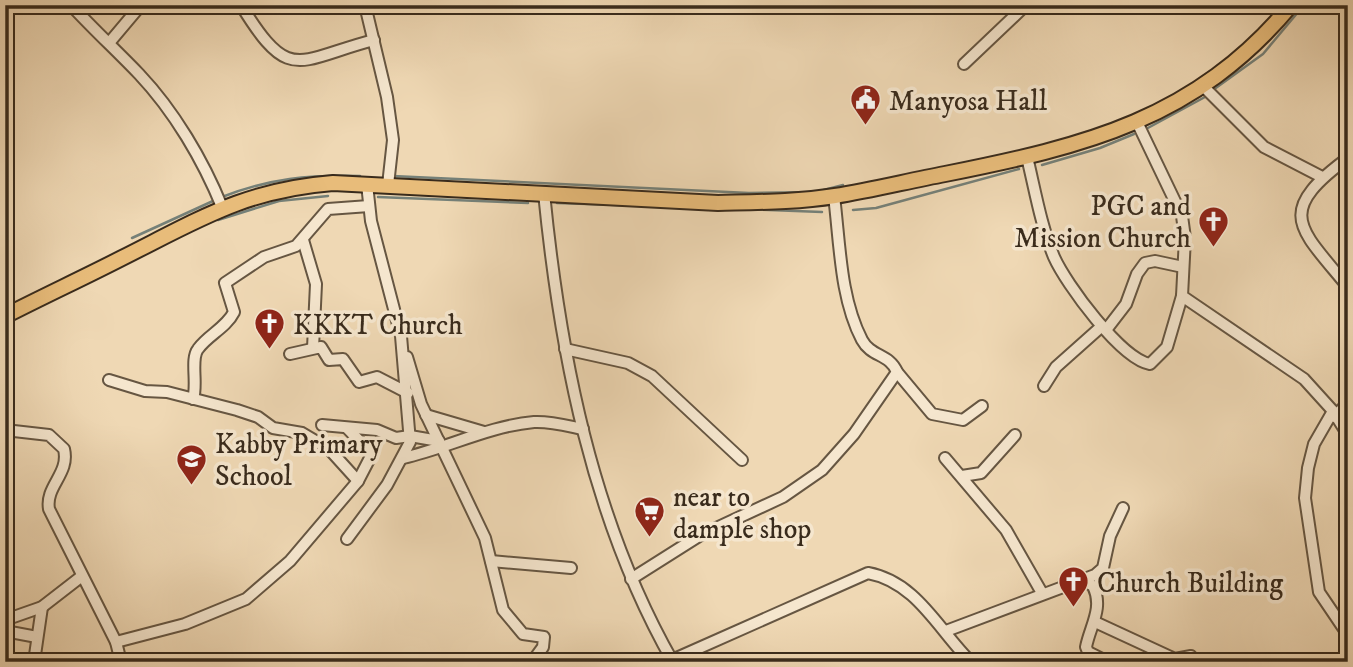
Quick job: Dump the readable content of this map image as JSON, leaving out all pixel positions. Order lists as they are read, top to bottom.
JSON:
{
  "places": {
    "public building": ["Manyosa Hall"],
    "church": ["PGC and Mission Church", "KKKT Church", "Church Building"],
    "school or university": ["Kabby Primary School"],
    "supermarket": ["near to dample shop"]
  }
}
